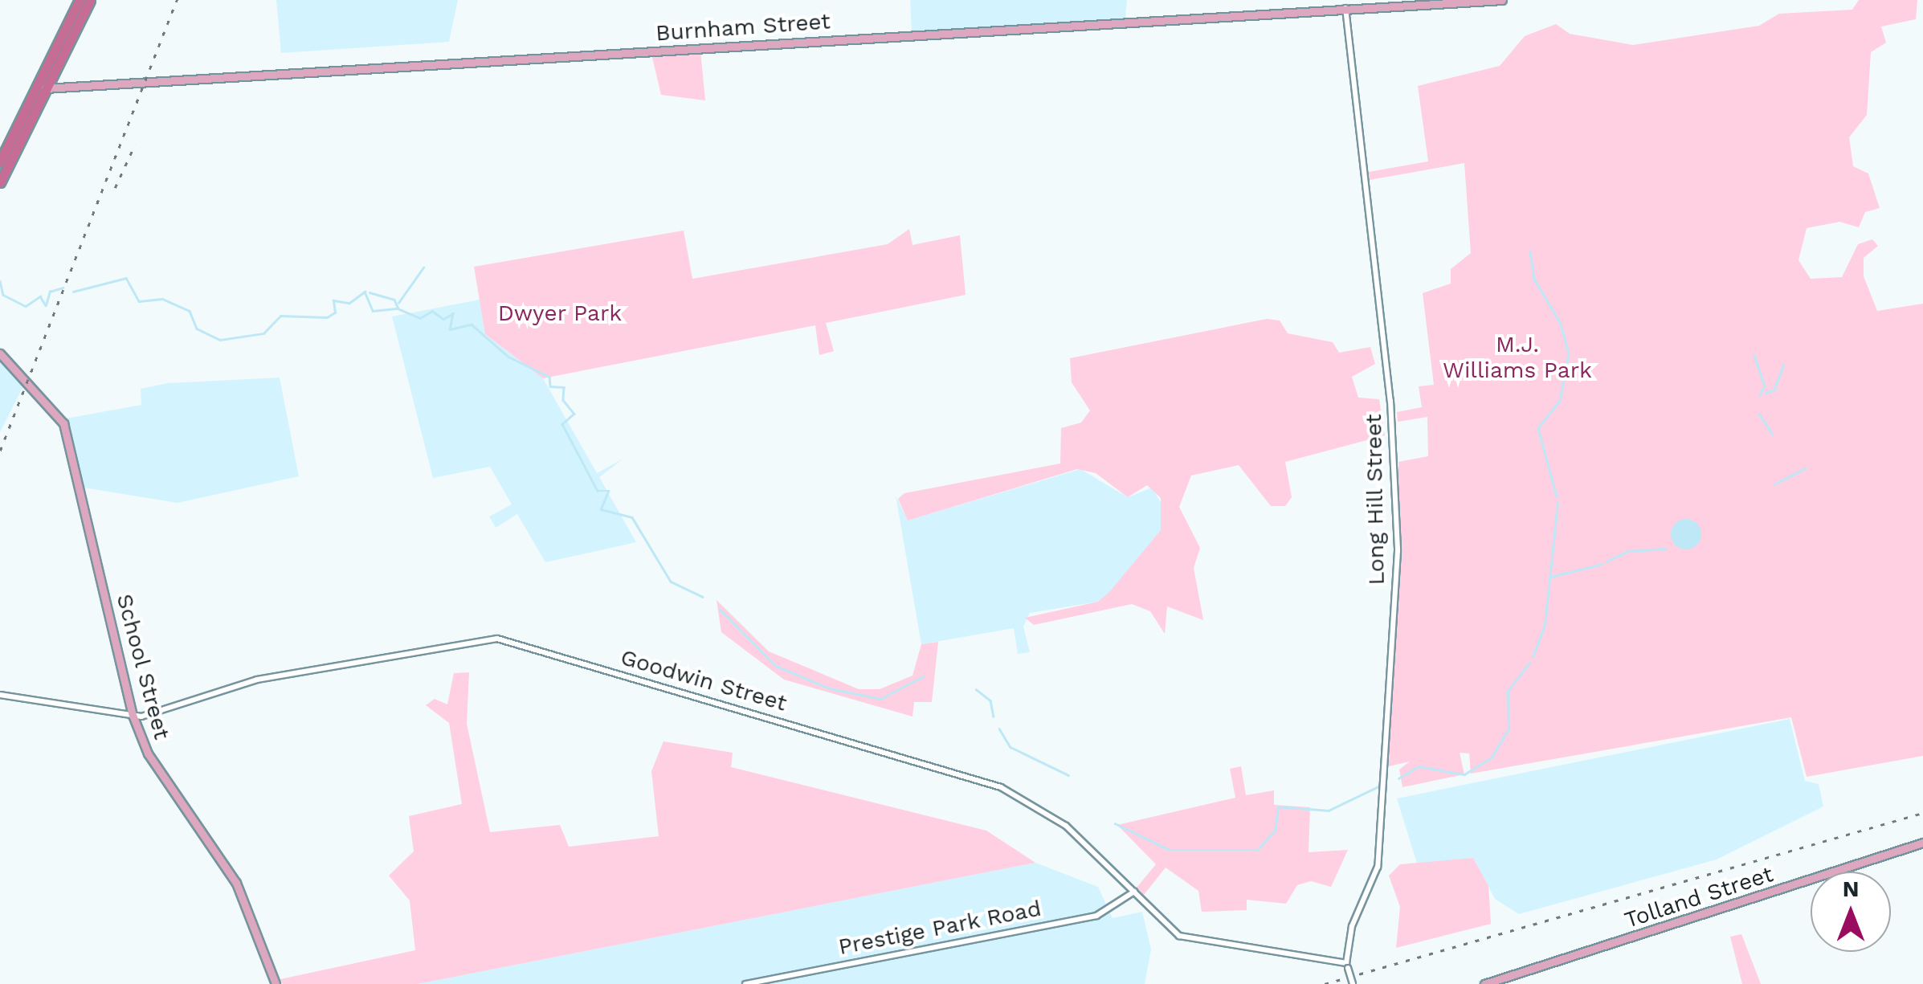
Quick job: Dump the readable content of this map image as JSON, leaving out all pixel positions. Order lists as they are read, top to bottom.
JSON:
{
  "streets": {
    "main road": ["Burnham Street", "School Street", "Tolland Street"],
    "street": ["Long Hill Street", "Goodwin Street", "Prestige Park Road"]
  },
  "crossings": [
    ["Burnham Street", "Long Hill Street"],
    ["Long Hill Street", "Goodwin Street"],
    ["School Street", "Goodwin Street"],
    ["Goodwin Street", "Prestige Park Road"]
  ],
  "parks": ["Dwyer Park", "M.J. Williams Park"],
  "north": "top"
}
